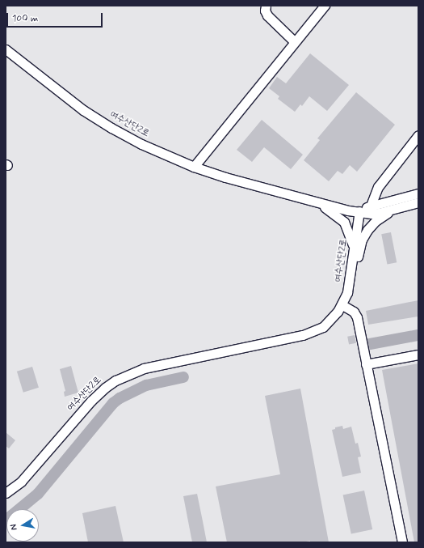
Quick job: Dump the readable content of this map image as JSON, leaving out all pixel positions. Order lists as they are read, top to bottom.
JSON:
{
  "streets": {
    "street": ["여수산단2로"]
  },
  "scale_bar": "100 m",
  "north": "left"
}
